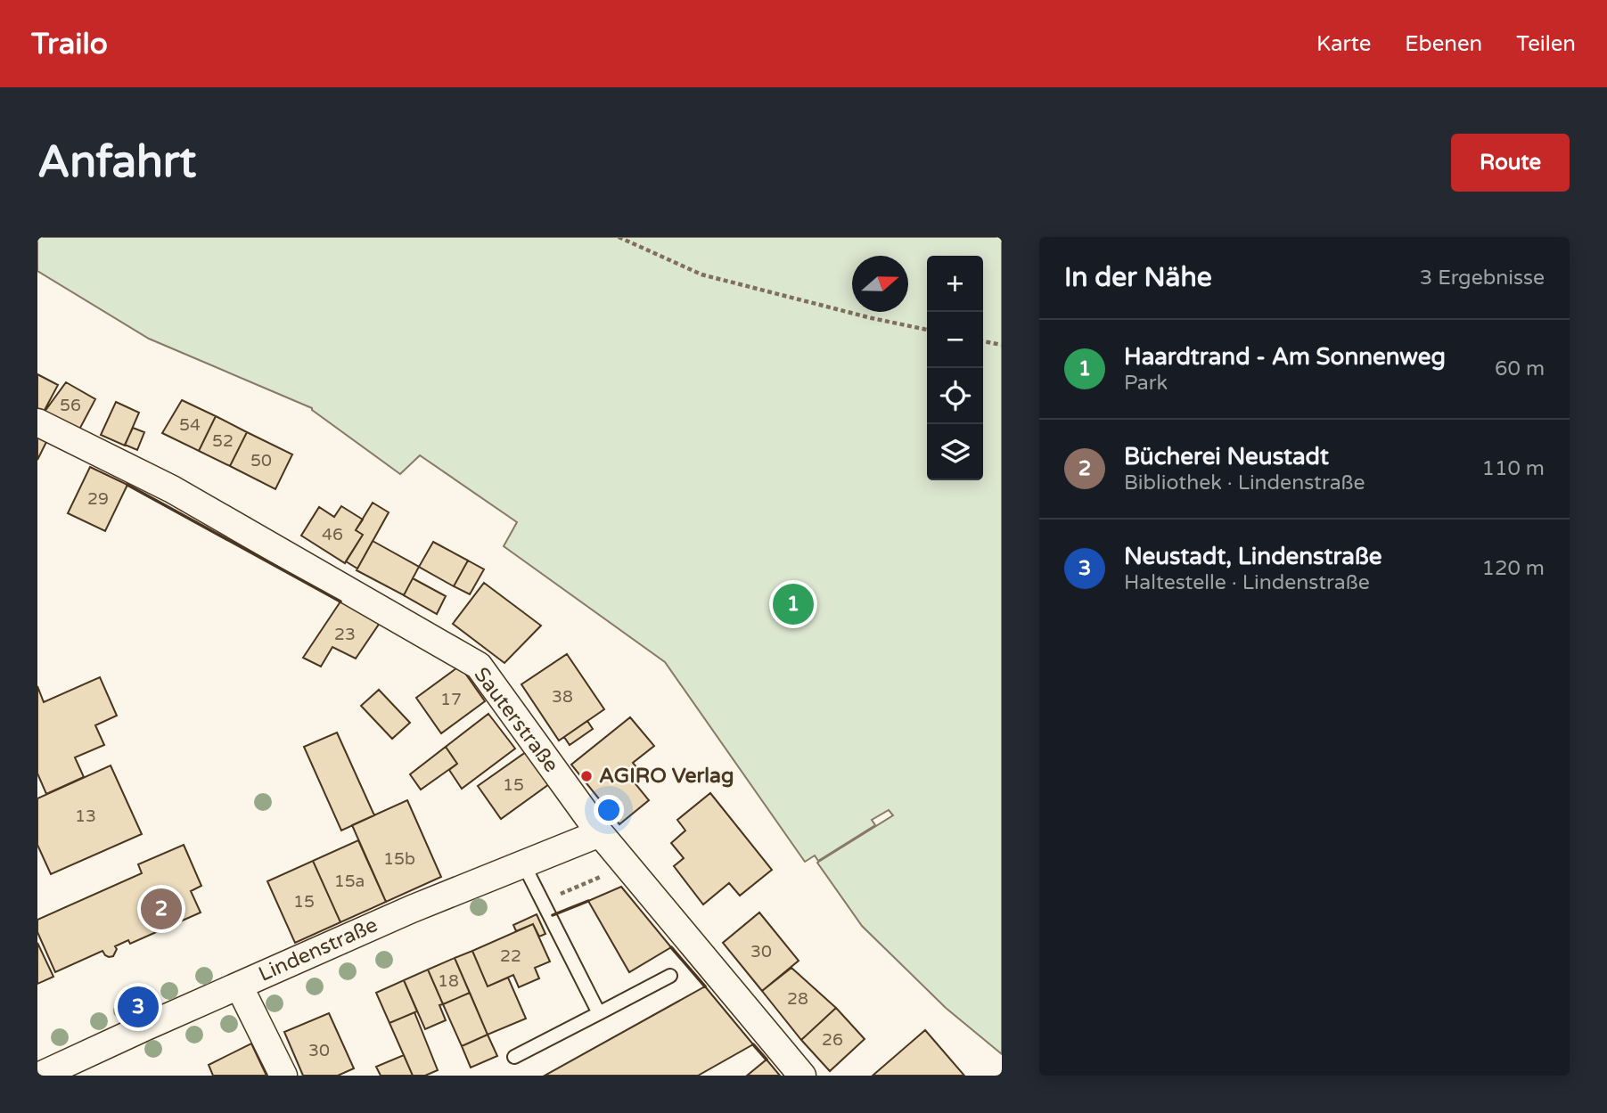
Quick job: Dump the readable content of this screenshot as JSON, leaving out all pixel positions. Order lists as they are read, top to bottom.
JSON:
{
  "streets": {
    "street": ["Sauterstraße", "Lindenstraße"]
  },
  "crossings": [
    ["Sauterstraße", "Lindenstraße"]
  ],
  "places": ["AGIRO Verlag"],
  "house_numbers": [
    "56",
    "54",
    "52",
    "50",
    "29",
    "46",
    "23",
    "38",
    "17",
    "15",
    "13",
    "15b",
    "15a",
    "15",
    "30",
    "22",
    "18",
    "28",
    "26",
    "30"
  ],
  "north": "right",
  "page": {
    "header": "Trailo",
    "nav": ["Karte", "Ebenen", "Teilen"],
    "buttons": "Route",
    "title": "Anfahrt",
    "heading": ["In der Nähe", "3 Ergebnisse"],
    "map_buttons": ["+", "−"],
    "list": [
      {
        "mark": "1",
        "name": "Haardtrand - Am Sonnenweg",
        "note": "Park",
        "value": "60 m"
      },
      {
        "mark": "2",
        "name": "Bücherei Neustadt",
        "note": "Bibliothek · Lindenstraße",
        "value": "110 m"
      },
      {
        "mark": "3",
        "name": "Neustadt, Lindenstraße",
        "note": "Haltestelle · Lindenstraße",
        "value": "120 m"
      }
    ],
    "pins": ["1", "2", "3"]
  }
}
